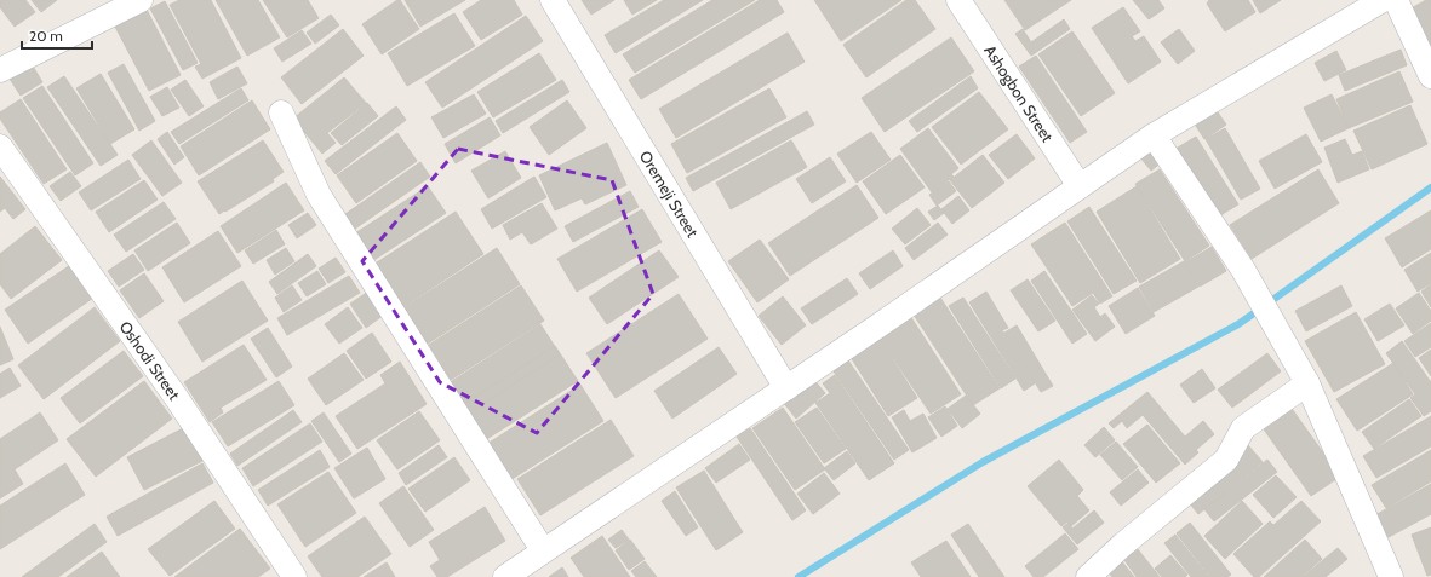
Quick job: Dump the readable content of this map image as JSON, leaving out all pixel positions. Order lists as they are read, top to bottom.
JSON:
{
  "streets": {
    "street": ["Ashogbon Street", "Oremeji Street", "Oshodi Street"]
  },
  "scale_bar": "20 m"
}
